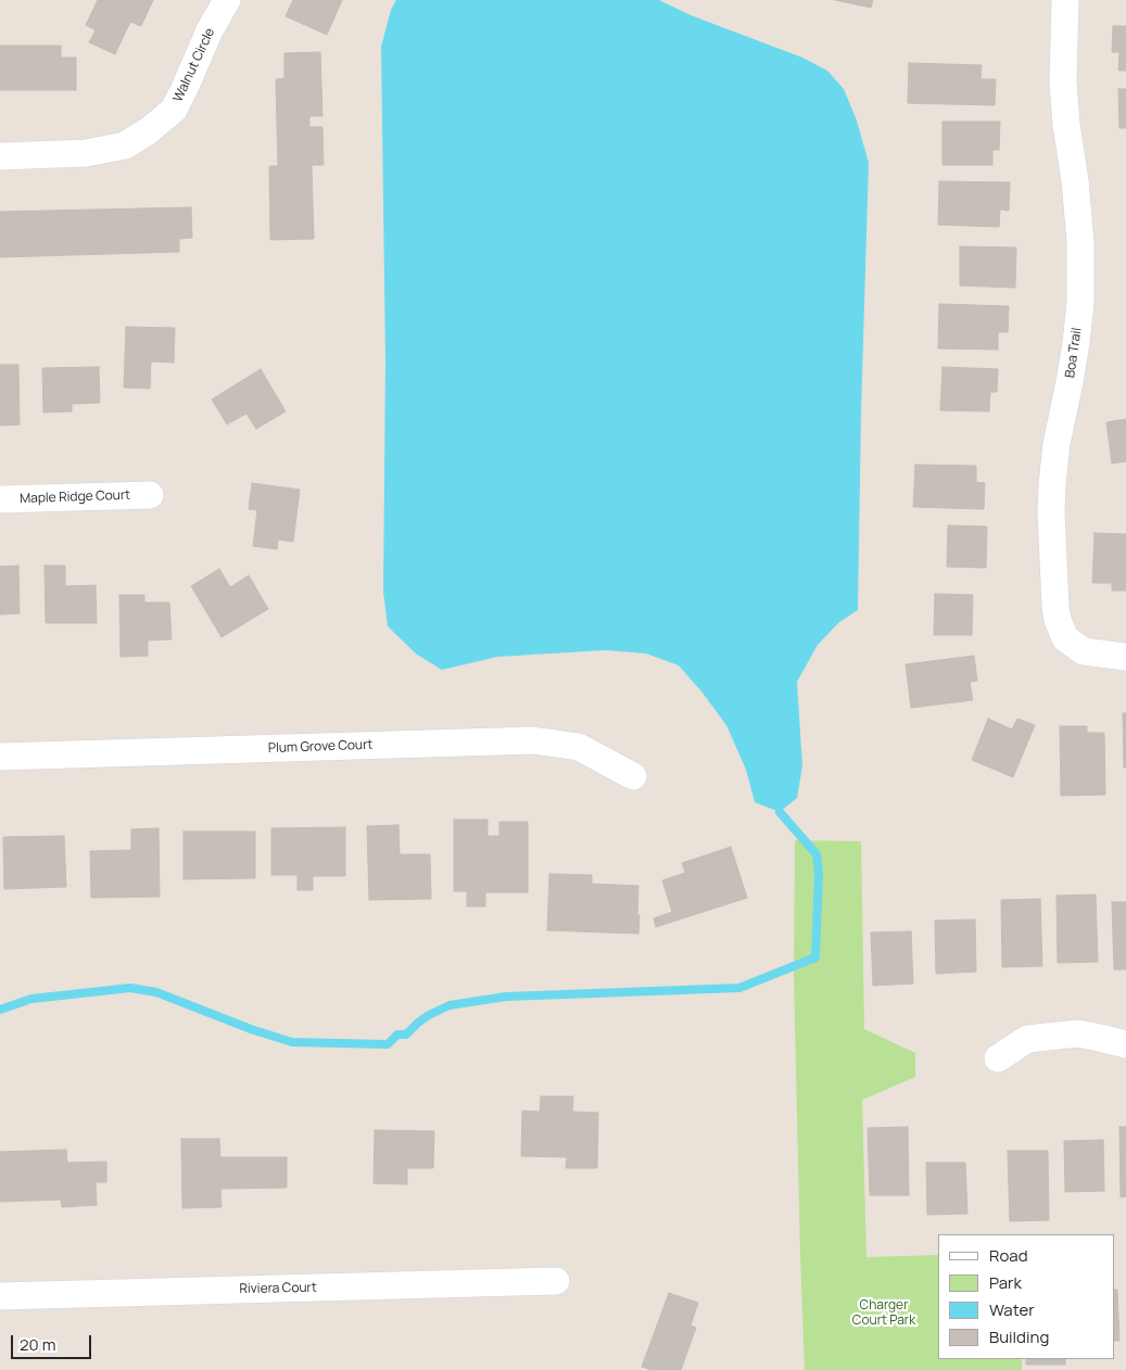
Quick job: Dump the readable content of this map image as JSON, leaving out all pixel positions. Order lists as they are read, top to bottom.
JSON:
{
  "streets": {
    "street": [
      "Walnut Circle",
      "Boa Trail",
      "Maple Ridge Court",
      "Plum Grove Court",
      "Riviera Court"
    ]
  },
  "parks": ["Charger Court Park"],
  "legend": [
    "Road",
    "Park",
    "Water",
    "Building"
  ],
  "scale_bar": "20 m"
}
